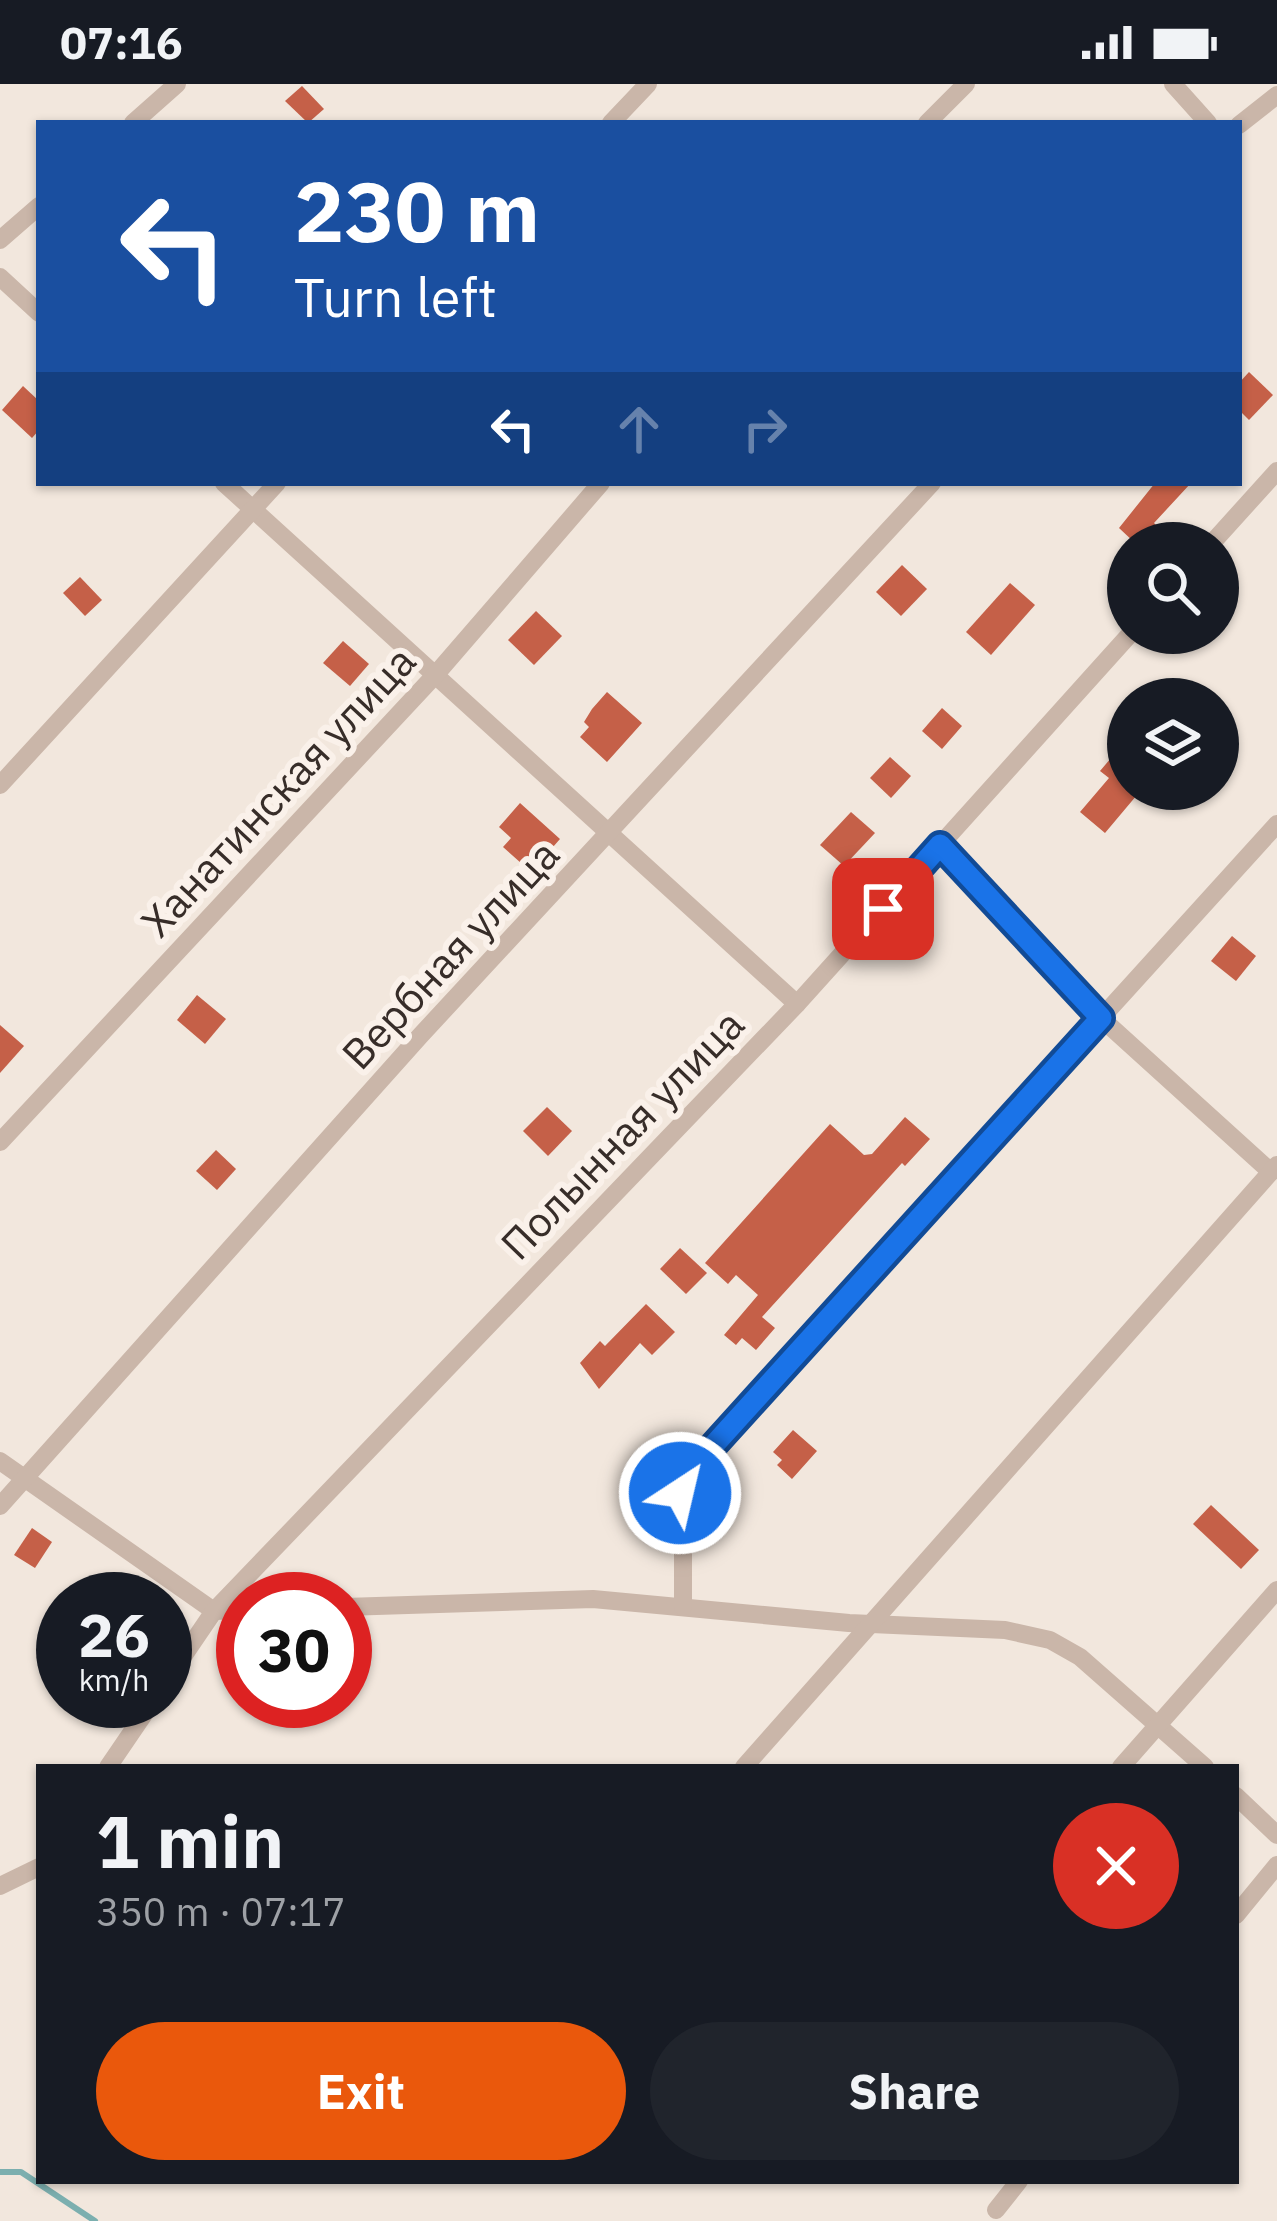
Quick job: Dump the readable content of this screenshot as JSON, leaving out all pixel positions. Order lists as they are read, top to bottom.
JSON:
{
  "streets": {
    "street": ["Ханатинская улица", "Вербная улица", "Полынная улица"]
  },
  "page": {
    "status": "07:16",
    "turn": ["230 m", "Turn left"],
    "speed": "26 km/h",
    "limit": "30",
    "heading": ["1 min", "350 m · 07:17"],
    "buttons": ["Exit", "Share"]
  }
}
